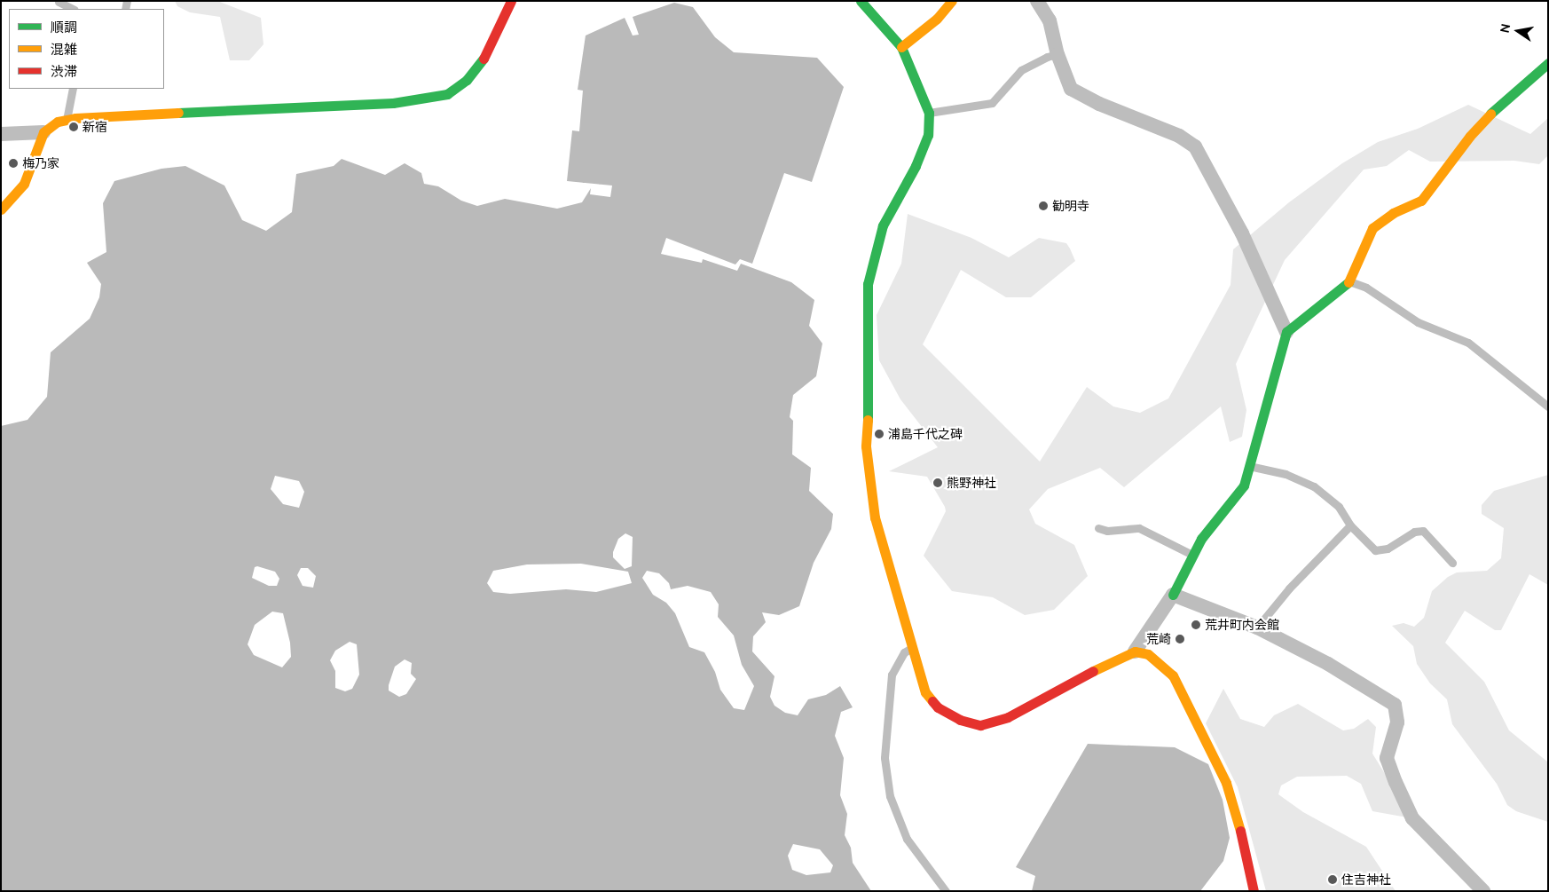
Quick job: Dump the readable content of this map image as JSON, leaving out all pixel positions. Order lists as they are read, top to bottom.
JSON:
{
  "places": [
    "新宿",
    "梅乃家",
    "勧明寺",
    "浦島千代之碑",
    "熊野神社",
    "荒井町内会館",
    "荒崎",
    "住吉神社"
  ],
  "legend": ["順調", "混雑", "渋滞"],
  "north": "left"
}
